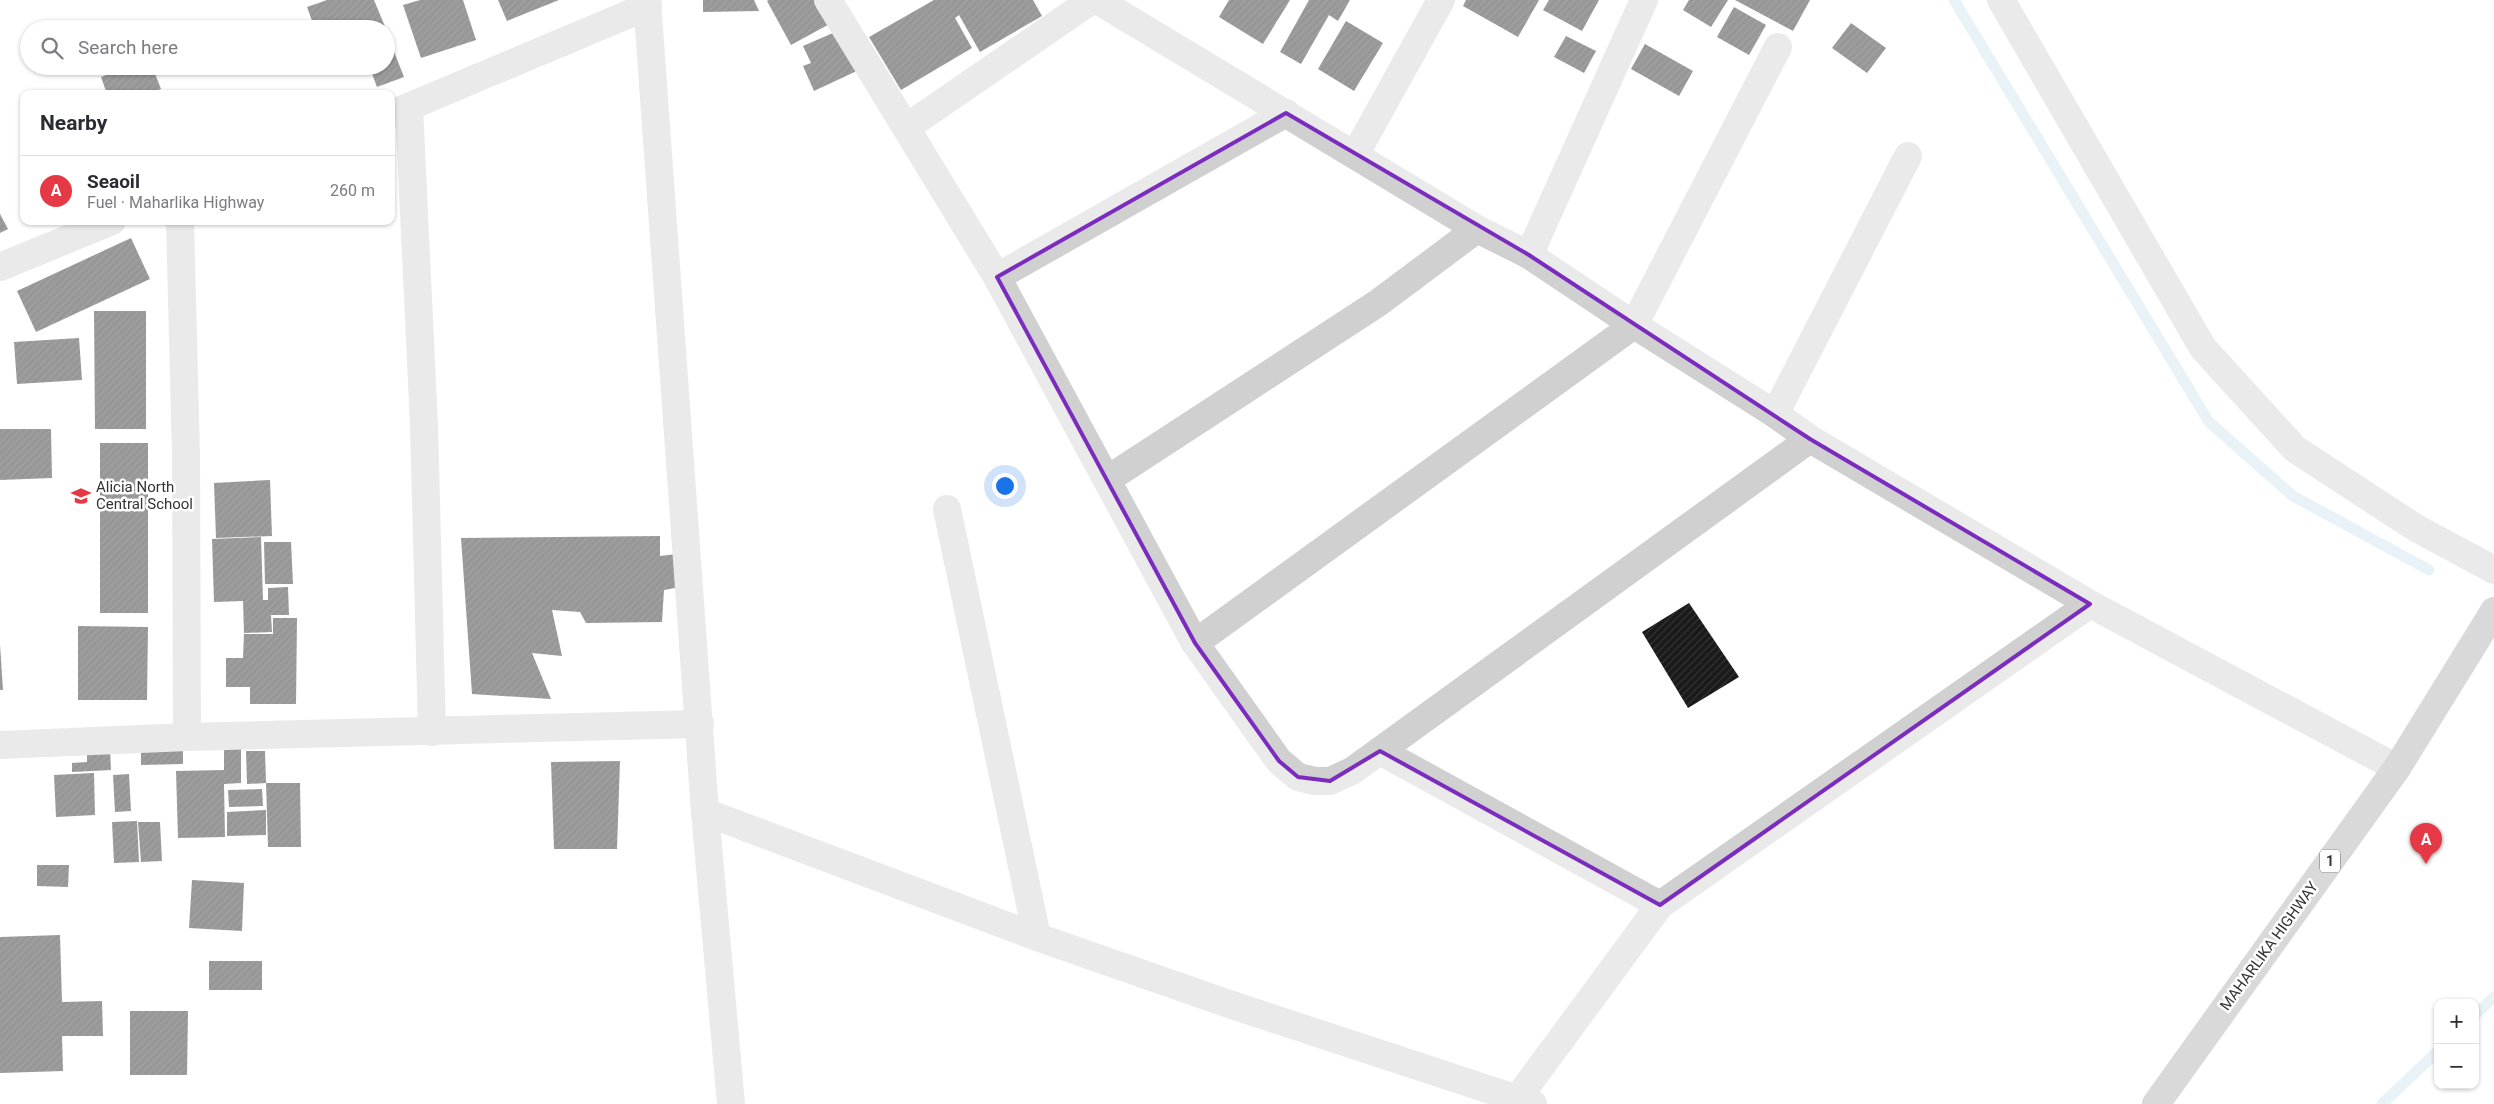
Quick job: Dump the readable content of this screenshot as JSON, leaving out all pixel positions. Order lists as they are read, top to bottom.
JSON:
{
  "streets": {
    "main road": ["1", "MAHARLIKA HIGHWAY"]
  },
  "places": {
    "school or university": ["Alicia North Central School"]
  },
  "page": {
    "search": "Search here",
    "heading": "Nearby",
    "list": [
      {
        "mark": "A",
        "name": "Seaoil",
        "note": "Fuel · Maharlika Highway",
        "value": "260 m"
      }
    ],
    "pins": "A",
    "map_buttons": ["+", "−"]
  }
}
